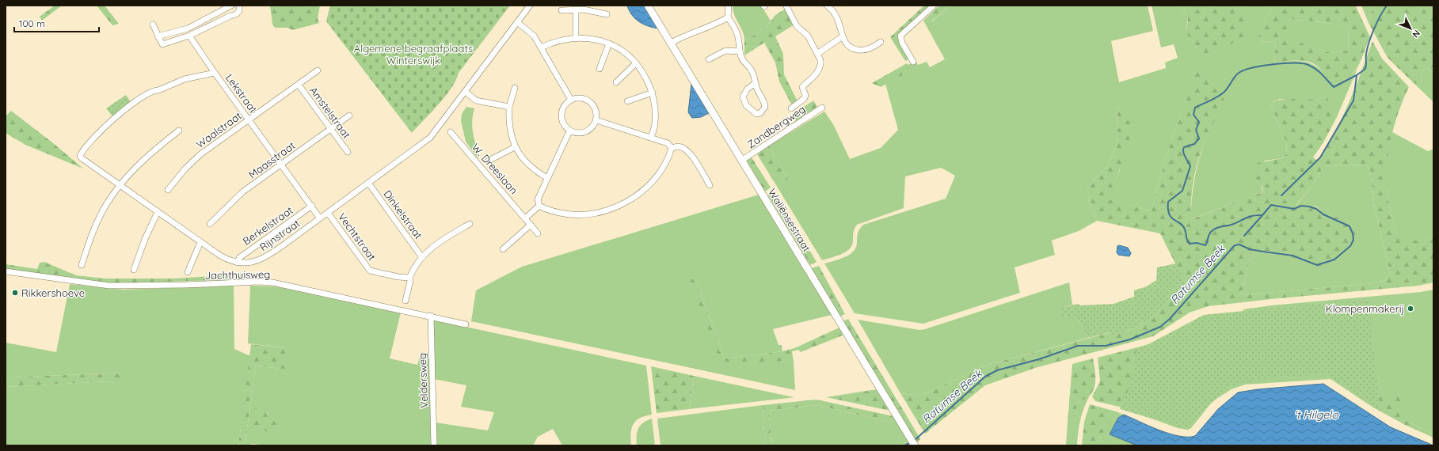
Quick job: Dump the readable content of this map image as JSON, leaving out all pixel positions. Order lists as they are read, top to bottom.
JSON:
{
  "streets": {
    "street": [
      "Lekstraat",
      "Amstelstraat",
      "Zandbergweg",
      "Waalstraat",
      "Maasstraat",
      "W. Dreeslaan",
      "Dinkelstraat",
      "Waliënsestraat",
      "Berkelstraat",
      "Rijnstraat",
      "Vechtstraat",
      "Jachthuisweg",
      "Veldersweg"
    ]
  },
  "crossings": [
    ["Lekstraat", "Waalstraat"],
    ["Lekstraat", "Maasstraat"],
    ["Lekstraat", "Berkelstraat"],
    ["Lekstraat", "Rijnstraat"],
    ["Amstelstraat", "Waalstraat"],
    ["Amstelstraat", "Maasstraat"],
    ["Zandbergweg", "Waliënsestraat"],
    ["Dinkelstraat", "Rijnstraat"],
    ["Berkelstraat", "Rijnstraat"],
    ["Rijnstraat", "Vechtstraat"],
    ["Jachthuisweg", "Veldersweg"]
  ],
  "water": ["Ratumse Beek", "'t Hilgelo"],
  "parks": ["Algemene begraafplaats Winterswijk"],
  "places": ["Rikkershoeve", "Klompenmakerij"],
  "scale_bar": "100 m",
  "north": "bottom right"
}
